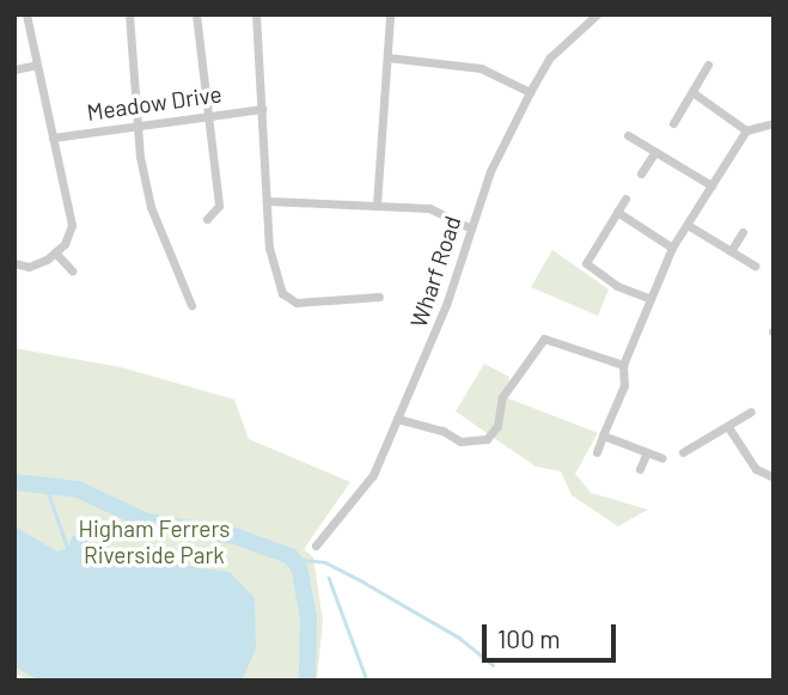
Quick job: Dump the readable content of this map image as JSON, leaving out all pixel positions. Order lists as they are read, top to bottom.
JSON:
{
  "streets": {
    "street": ["Meadow Drive", "Wharf Road"]
  },
  "parks": ["Higham Ferrers Riverside Park"],
  "scale_bar": "100 m"
}
